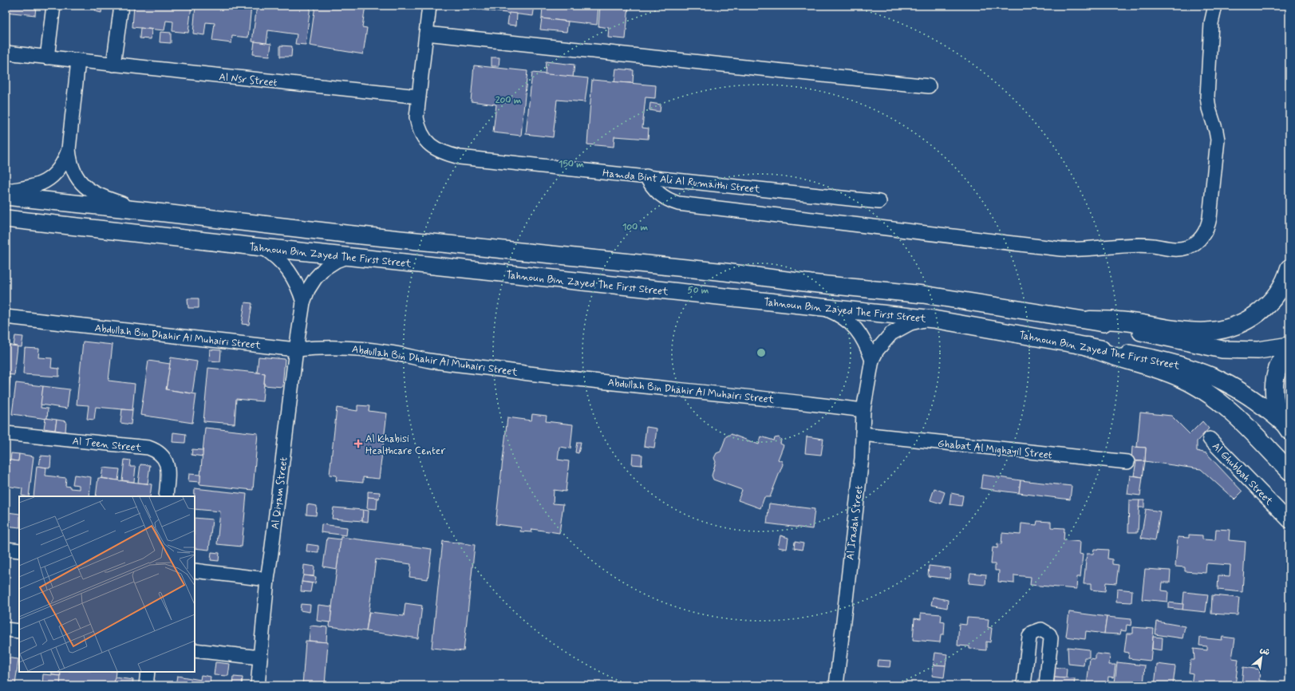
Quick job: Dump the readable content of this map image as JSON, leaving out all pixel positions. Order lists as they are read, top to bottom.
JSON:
{
  "streets": {
    "street": [
      "Al Nsr Street",
      "Hamda Bint Ali Al Rumaithi Street",
      "Tahnoun Bin Zayed The First Street",
      "Abdullah Bin Dhahir Al Muhairi Street",
      "Al Teen Street",
      "Ghabat Al Mighayil Street",
      "Al Ghubbah Street",
      "Al Qiyam Street",
      "Al Iradah Street"
    ]
  },
  "crossings": [
    ["Al Nsr Street", "Hamda Bint Ali Al Rumaithi Street"],
    ["Tahnoun Bin Zayed The First Street", "Al Qiyam Street"],
    ["Tahnoun Bin Zayed The First Street", "Al Iradah Street"],
    ["Abdullah Bin Dhahir Al Muhairi Street", "Al Qiyam Street"],
    ["Abdullah Bin Dhahir Al Muhairi Street", "Al Iradah Street"],
    ["Ghabat Al Mighayil Street", "Al Iradah Street"]
  ],
  "places": {
    "health": ["Al Khabisi Healthcare Center"]
  },
  "north": "top right",
  "rings": [
    "200 m",
    "150 m",
    "100 m",
    "50 m"
  ]
}
